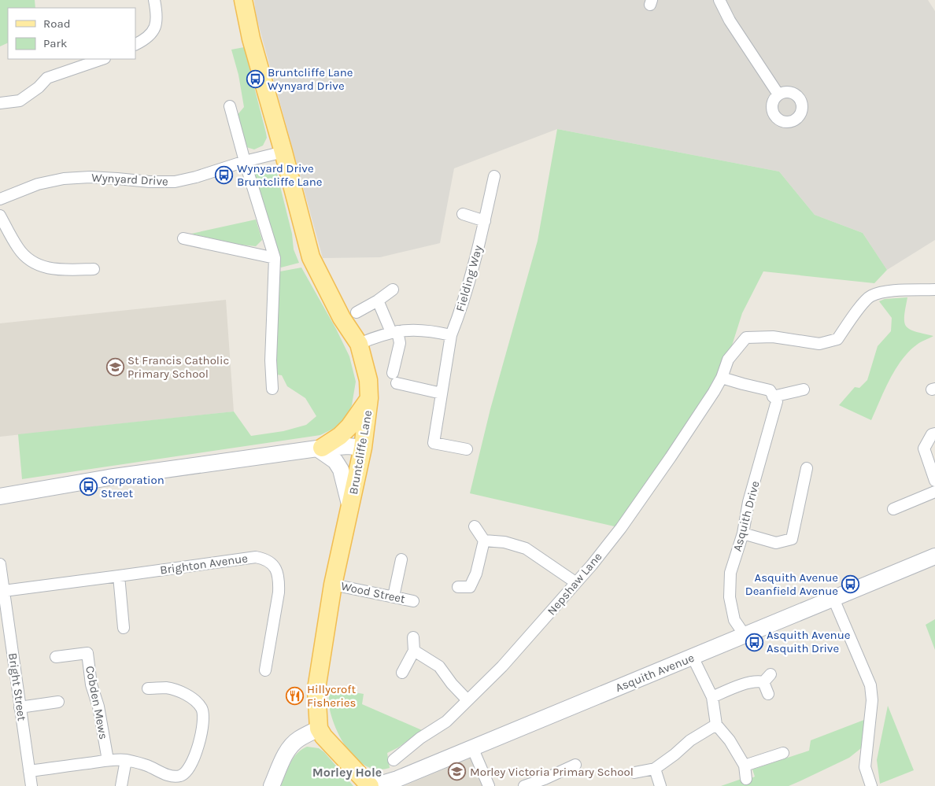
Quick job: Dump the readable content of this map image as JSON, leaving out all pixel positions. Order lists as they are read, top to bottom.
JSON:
{
  "streets": {
    "main road": ["Bruntcliffe Lane", "Asquith Avenue"],
    "street": [
      "Wynyard Drive",
      "Fielding Way",
      "Asquith Drive",
      "Brighton Avenue",
      "Nepshaw Lane",
      "Wood Street",
      "Bright Street",
      "Cobden Mews"
    ]
  },
  "crossings": [
    ["Wynyard Drive", "Bruntcliffe Lane"],
    ["Bruntcliffe Lane", "Wood Street"],
    ["Asquith Drive", "Asquith Avenue"],
    ["Brighton Avenue", "Bright Street"]
  ],
  "districts": ["Morley Hole"],
  "places": {
    "bus stop": [
      "Bruntcliffe Lane Wynyard Drive",
      "Wynyard Drive Bruntcliffe Lane",
      "Corporation Street",
      "Asquith Avenue Deanfield Avenue",
      "Asquith Avenue Asquith Drive"
    ],
    "school or university": ["St Francis Catholic Primary School", "Morley Victoria Primary School"],
    "restaurant": ["Hillycroft Fisheries"]
  },
  "legend": ["Road", "Park"]
}
